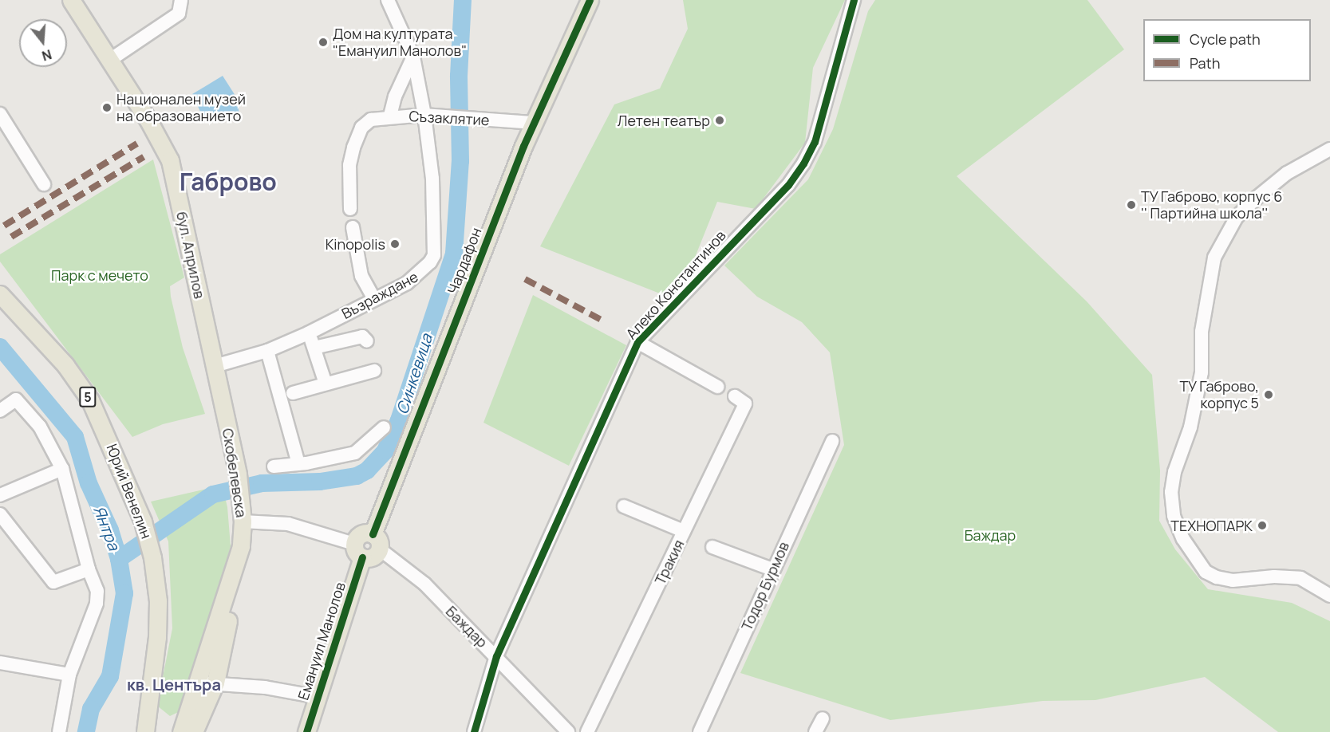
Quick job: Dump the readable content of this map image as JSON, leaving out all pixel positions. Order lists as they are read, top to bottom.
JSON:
{
  "streets": {
    "main road": [
      "бул. Априлов",
      "Чардафон",
      "5",
      "Скобелевска",
      "Юрий Венелин",
      "Емануил Манолов"
    ],
    "street": [
      "Съзаклятие",
      "Алеко Константинов",
      "Възраждане",
      "Тракия",
      "Тодор Бурмов",
      "Баждар"
    ]
  },
  "crossings": [
    ["Съзаклятие", "Чардафон"],
    ["Съзаклятие", "Възраждане"],
    ["бул. Априлов", "Възраждане"],
    ["бул. Априлов", "Скобелевска"],
    ["Чардафон", "Баждар"],
    ["Алеко Константинов", "Баждар"],
    ["Възраждане", "Скобелевска"]
  ],
  "districts": ["Габрово", "кв. Центъра"],
  "water": ["Синкевица", "Янтра"],
  "parks": ["Парк с мечето", "Баждар"],
  "places": [
    "Дом на културата \"Емануил Манолов\"",
    "Национален музей на образованието",
    "Летен театър",
    "ТУ Габрово, корпус 6 '' Партийна школа''",
    "Kinopolis",
    "ТУ Габрово, корпус 5",
    "ТЕХНОПАРК"
  ],
  "legend": ["Cycle path", "Path"],
  "north": "bottom"
}
